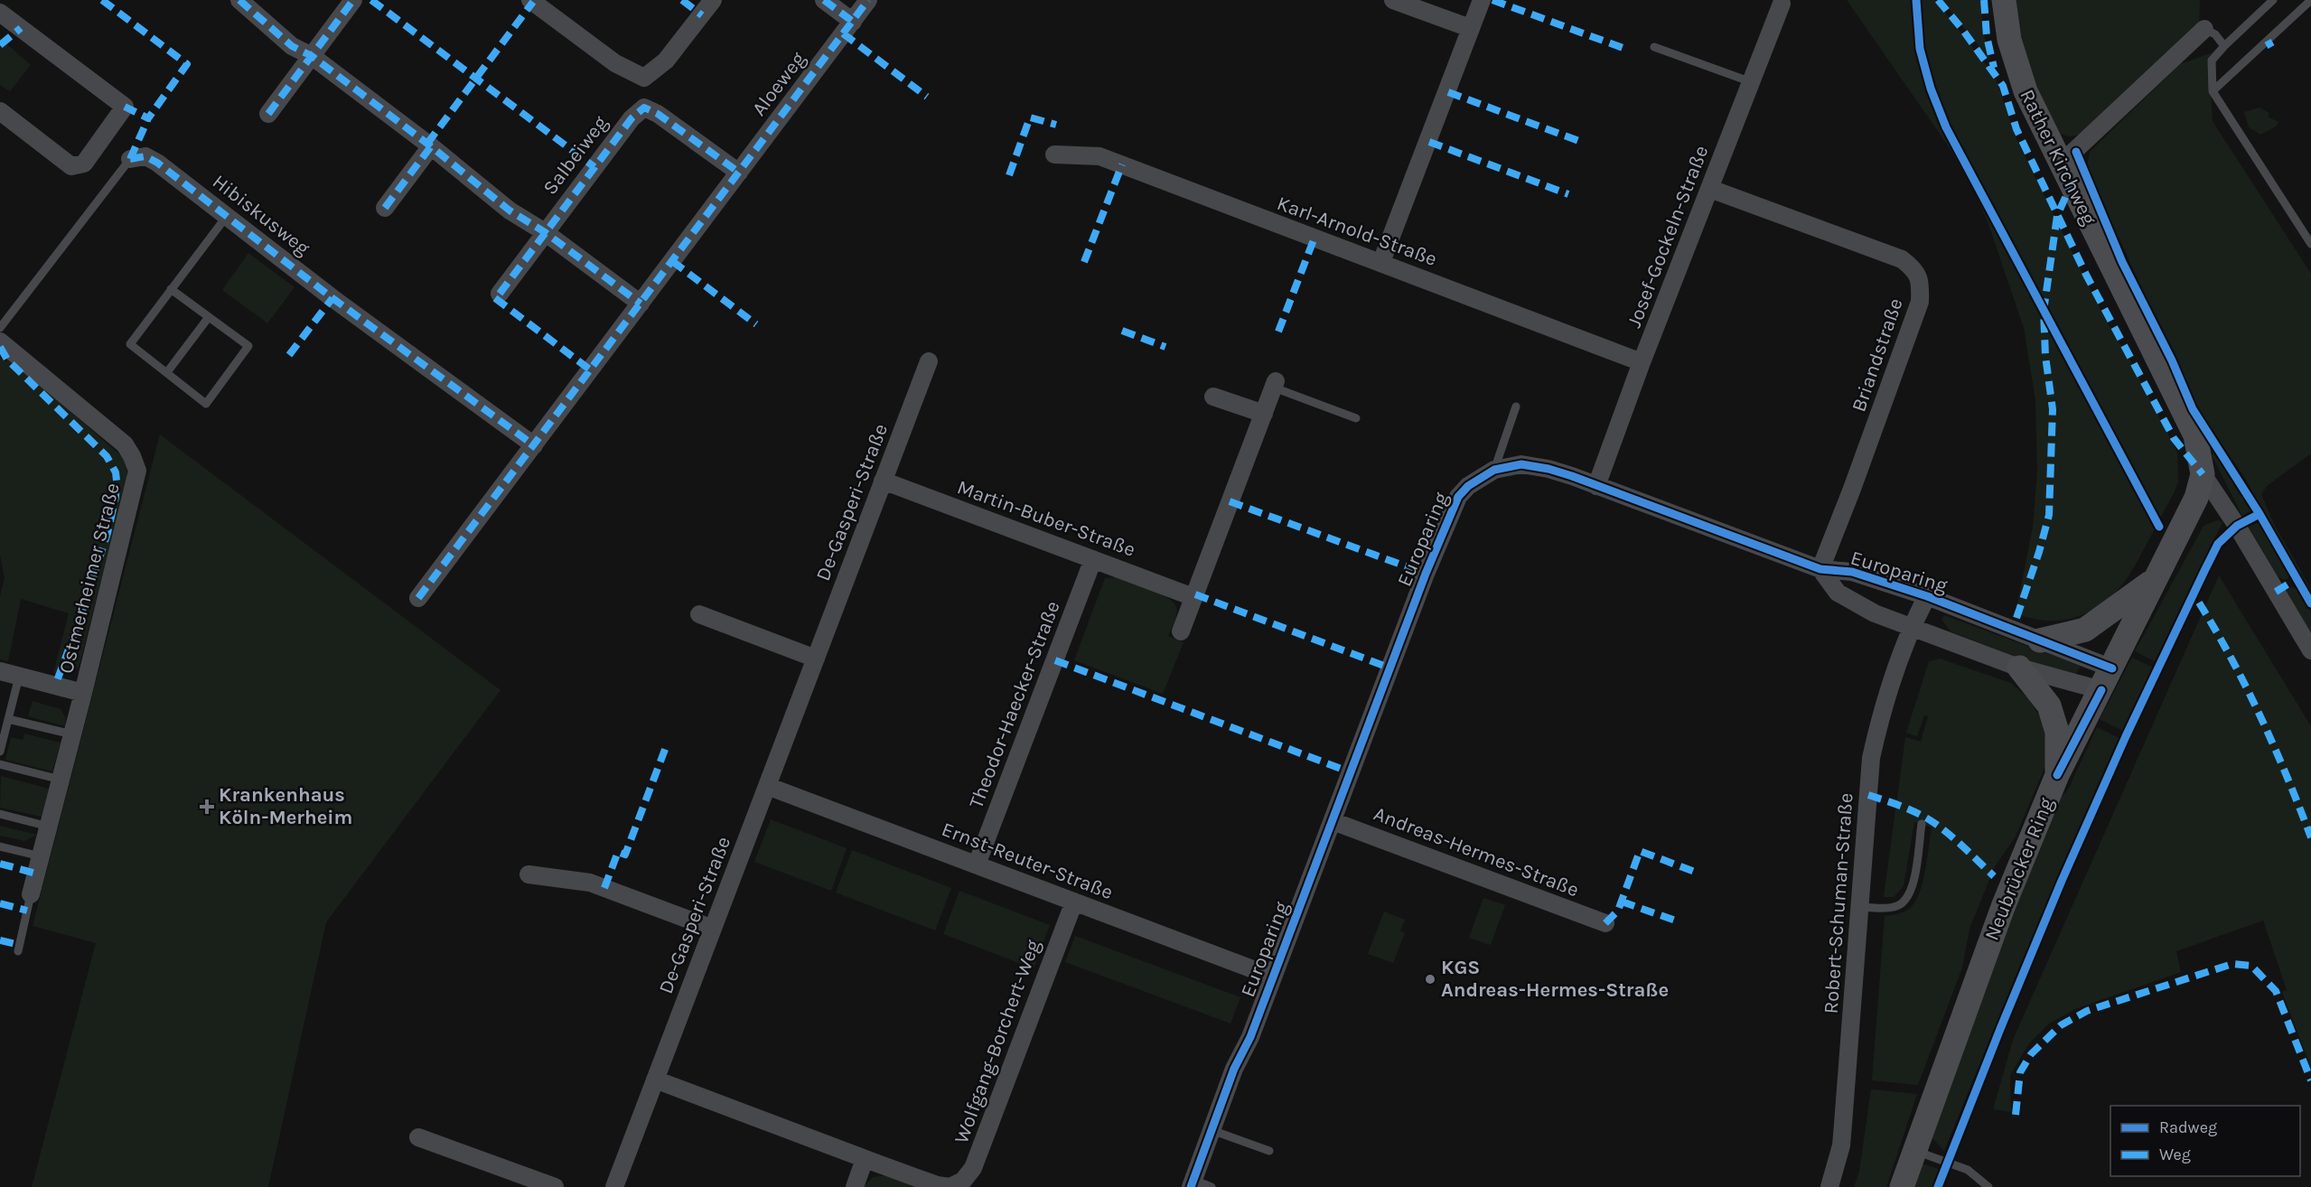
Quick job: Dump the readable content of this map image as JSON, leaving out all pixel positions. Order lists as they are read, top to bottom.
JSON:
{
  "streets": {
    "main road": ["Rather Kirchweg", "Neubrücker Ring"],
    "street": [
      "Aloeweg",
      "Salbeiweg",
      "Hibiskusweg",
      "Karl-Arnold-Straße",
      "Josef-Gockeln-Straße",
      "Briandstraße",
      "De-Gasperi-Straße",
      "Martin-Buber-Straße",
      "Europaring",
      "Ostmerheimer Straße",
      "Theodor-Haecker-Straße",
      "Andreas-Hermes-Straße",
      "Ernst-Reuter-Straße",
      "Robert-Schuman-Straße",
      "Wolfgang-Borchert-Weg"
    ]
  },
  "crossings": [
    ["Aloeweg", "Hibiskusweg"],
    ["Rather Kirchweg", "Neubrücker Ring"],
    ["Karl-Arnold-Straße", "Josef-Gockeln-Straße"],
    ["Josef-Gockeln-Straße", "Briandstraße"],
    ["Josef-Gockeln-Straße", "Europaring"],
    ["Briandstraße", "Europaring"],
    ["De-Gasperi-Straße", "Martin-Buber-Straße"],
    ["De-Gasperi-Straße", "Ernst-Reuter-Straße"],
    ["De-Gasperi-Straße", "Wolfgang-Borchert-Weg"],
    ["Martin-Buber-Straße", "Theodor-Haecker-Straße"],
    ["Europaring", "Andreas-Hermes-Straße"],
    ["Europaring", "Ernst-Reuter-Straße"],
    ["Europaring", "Neubrücker Ring"],
    ["Europaring", "Robert-Schuman-Straße"],
    ["Theodor-Haecker-Straße", "Ernst-Reuter-Straße"],
    ["Ernst-Reuter-Straße", "Wolfgang-Borchert-Weg"]
  ],
  "places": {
    "health": ["Krankenhaus Köln-Merheim"],
    "other": ["KGS Andreas-Hermes-Straße"]
  },
  "legend": ["Radweg", "Weg"]
}
